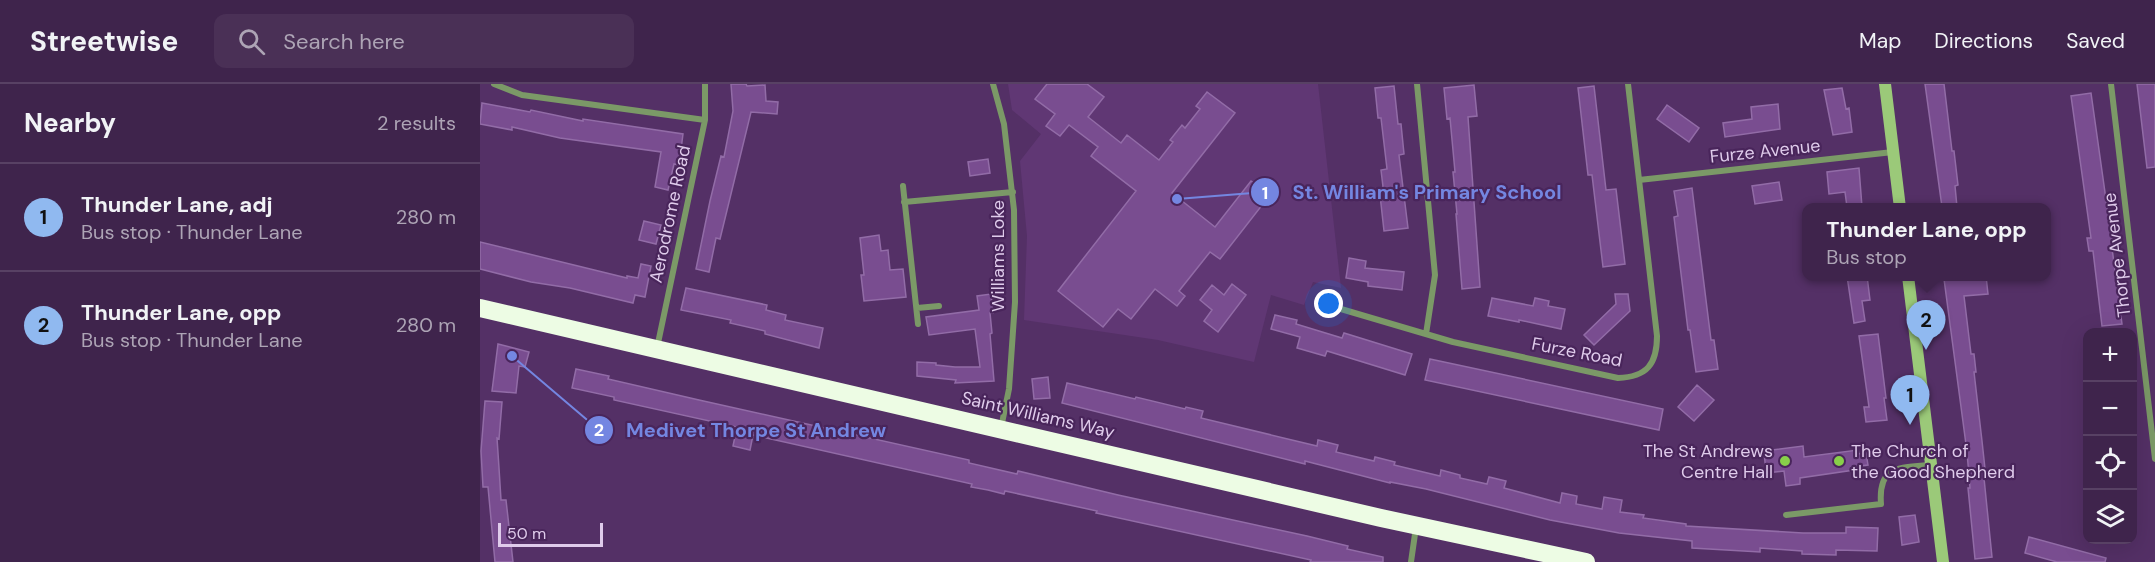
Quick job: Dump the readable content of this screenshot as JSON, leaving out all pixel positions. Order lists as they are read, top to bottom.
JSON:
{
  "streets": {
    "highway": ["Saint Williams Way"],
    "street": [
      "Furze Avenue",
      "Aerodrome Road",
      "Thorpe Avenue",
      "Williams Loke",
      "Furze Road"
    ]
  },
  "crossings": [
    ["Furze Avenue", "Furze Road"],
    ["Aerodrome Road", "Saint Williams Way"],
    ["Williams Loke", "Saint Williams Way"]
  ],
  "places": [
    "St. William's Primary School",
    "Medivet Thorpe St Andrew",
    "The St Andrews Centre Hall",
    "The Church of the Good Shepherd"
  ],
  "scale_bar": "50 m",
  "page": {
    "header": "Streetwise",
    "search": "Search here",
    "nav": ["Map", "Directions", "Saved"],
    "heading": ["Nearby", "2 results"],
    "list": [
      {
        "mark": "1",
        "name": "Thunder Lane, adj",
        "note": "Bus stop · Thunder Lane",
        "value": "280 m"
      },
      {
        "mark": "2",
        "name": "Thunder Lane, opp",
        "note": "Bus stop · Thunder Lane",
        "value": "280 m"
      }
    ],
    "popup": ["Thunder Lane, opp", "Bus stop"],
    "pins": ["2", "1"],
    "map_buttons": ["+", "−"],
    "scale": "50 m"
  }
}
